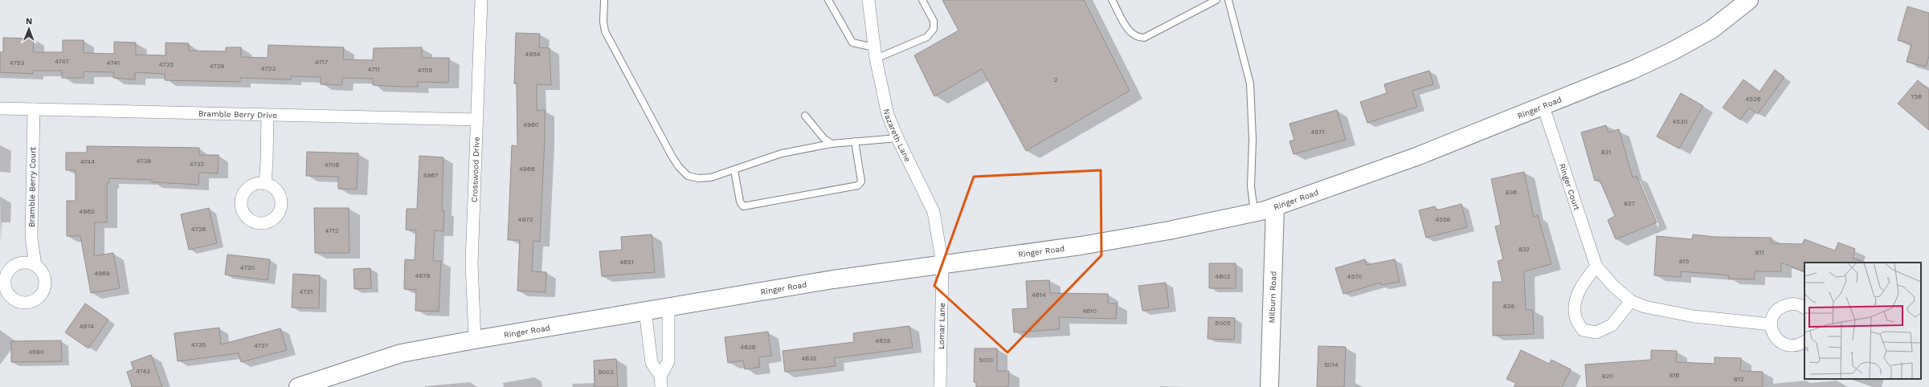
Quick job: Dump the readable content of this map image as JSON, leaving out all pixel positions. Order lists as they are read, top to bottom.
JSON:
{
  "streets": {
    "street": [
      "Ringer Road",
      "Bramble Berry Drive",
      "Nazareth Lane",
      "Crosswood Drive",
      "Ringer Court",
      "Bramble Berry Court",
      "Milburn Road",
      "Lomar Lane"
    ]
  },
  "crossings": [
    ["Ringer Road", "Nazareth Lane"],
    ["Ringer Road", "Crosswood Drive"],
    ["Ringer Road", "Ringer Court"],
    ["Ringer Road", "Milburn Road"],
    ["Ringer Road", "Lomar Lane"],
    ["Bramble Berry Drive", "Crosswood Drive"],
    ["Bramble Berry Drive", "Bramble Berry Court"],
    ["Nazareth Lane", "Lomar Lane"]
  ],
  "house_numbers": [
    "4954",
    "4747",
    "4717",
    "4753",
    "4741",
    "4735",
    "4729",
    "4723",
    "4711",
    "4705",
    "2",
    "756",
    "4526",
    "4530",
    "4960",
    "4571",
    "831",
    "4738",
    "4744",
    "4732",
    "4706",
    "4966",
    "4967",
    "836",
    "827",
    "4962",
    "4972",
    "4558",
    "4726",
    "4712",
    "832",
    "811",
    "815",
    "4651",
    "4720",
    "4968",
    "4979",
    "4602",
    "4570",
    "4721",
    "4614",
    "828",
    "4610",
    "5005",
    "4974",
    "4628",
    "4735",
    "4727",
    "4636",
    "4980",
    "4632",
    "5010",
    "5014",
    "4743",
    "5003",
    "816",
    "820",
    "812"
  ],
  "north": "top"
}
